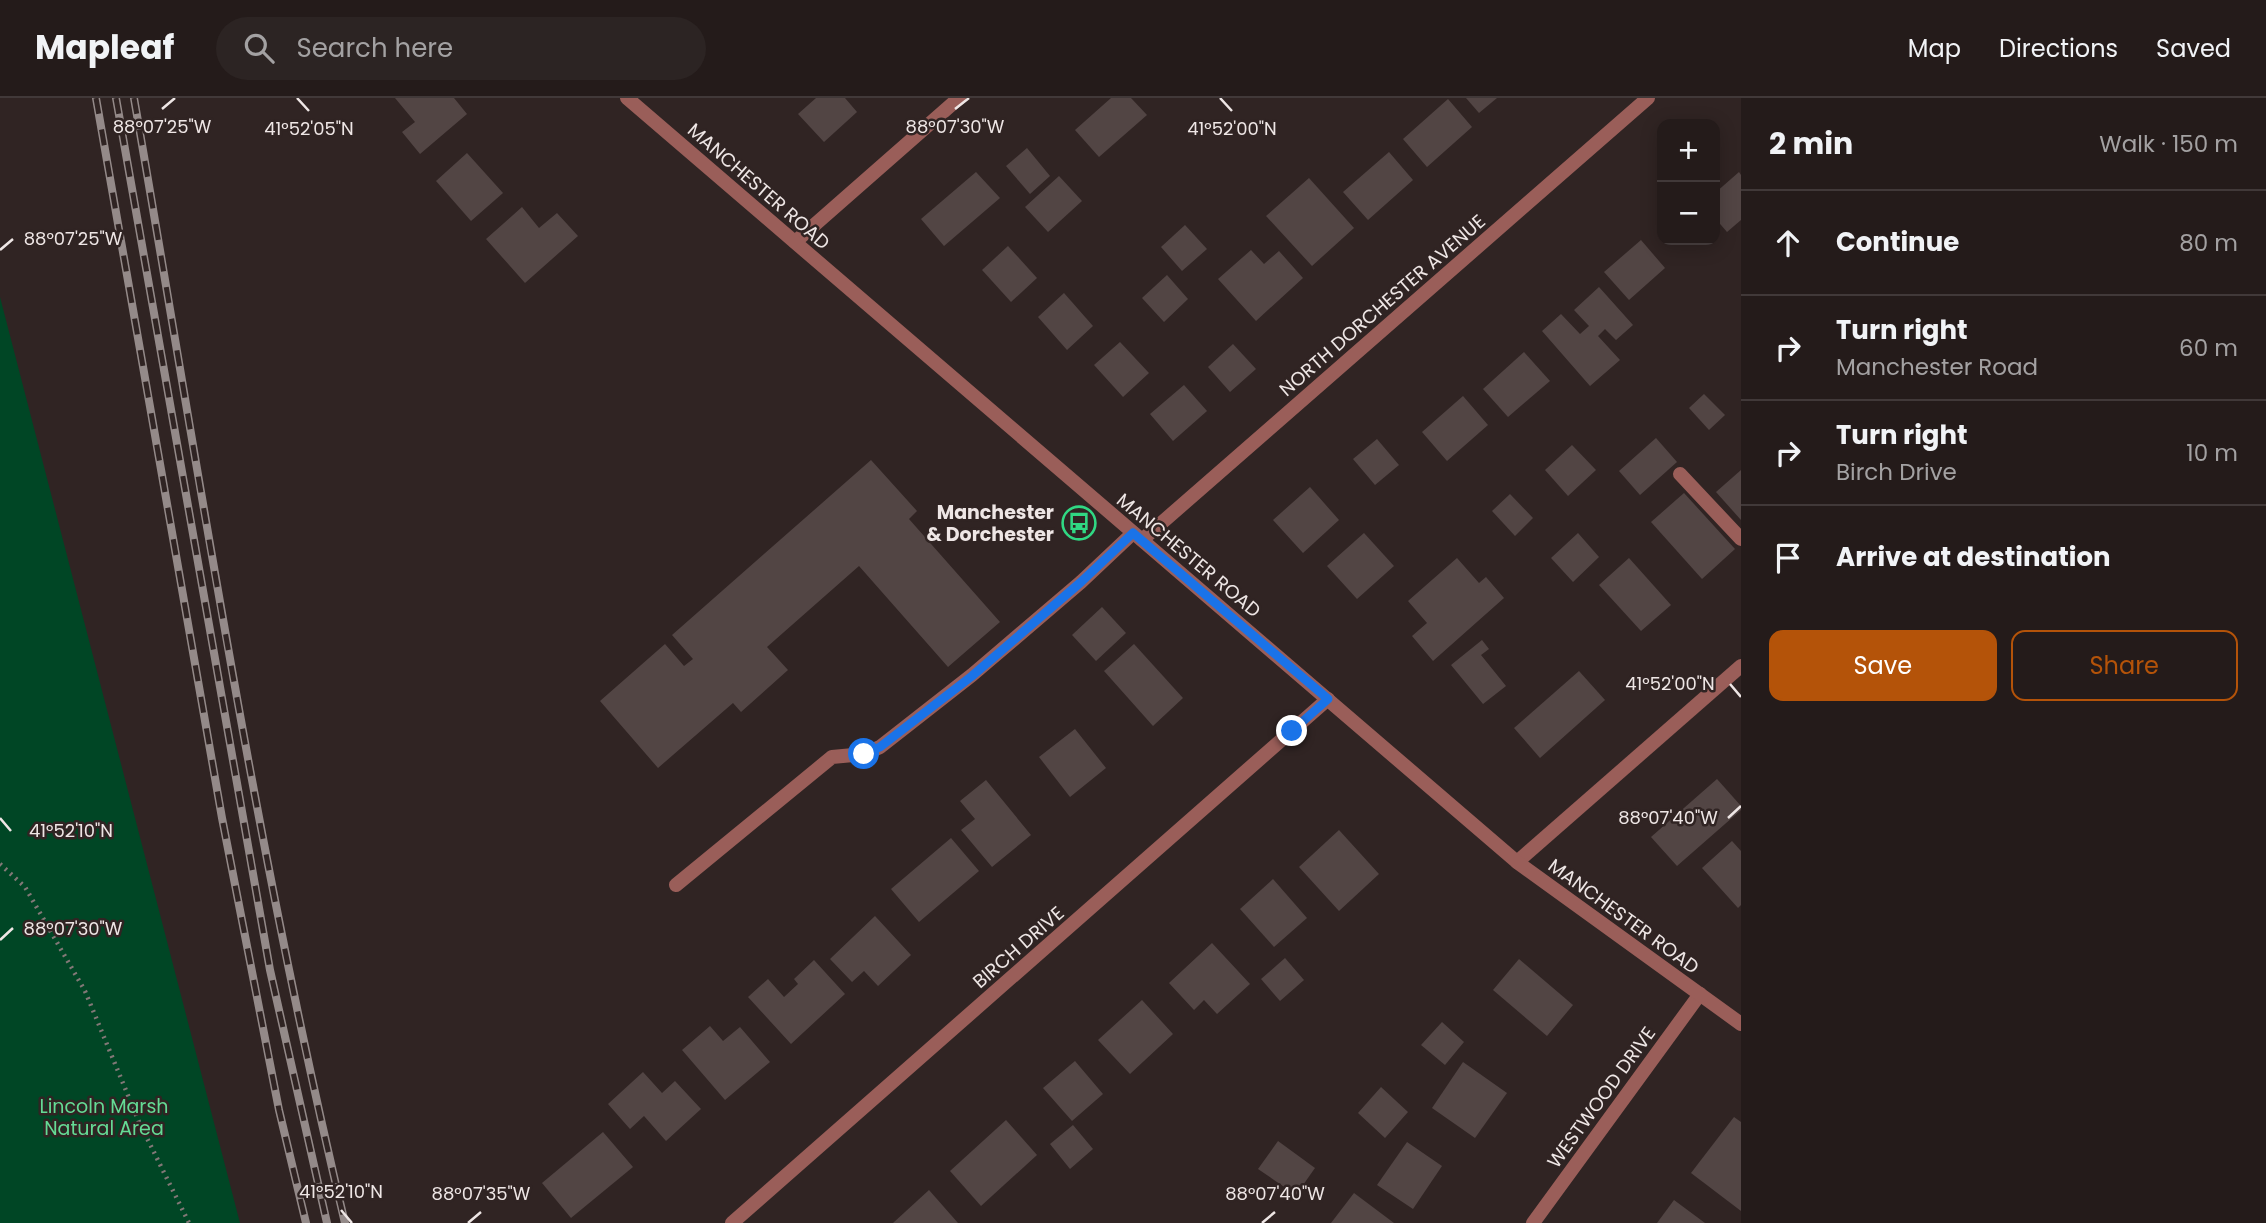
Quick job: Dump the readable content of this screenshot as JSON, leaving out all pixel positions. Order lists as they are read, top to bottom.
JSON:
{
  "streets": {
    "street": [
      "MANCHESTER ROAD",
      "NORTH DORCHESTER AVENUE",
      "BIRCH DRIVE",
      "WESTWOOD DRIVE"
    ]
  },
  "crossings": [
    ["MANCHESTER ROAD", "NORTH DORCHESTER AVENUE"],
    ["MANCHESTER ROAD", "BIRCH DRIVE"],
    ["MANCHESTER ROAD", "WESTWOOD DRIVE"]
  ],
  "parks": ["Lincoln Marsh Natural Area"],
  "places": {
    "bus stop": ["Manchester & Dorchester"]
  },
  "page": {
    "header": "Mapleaf",
    "search": "Search here",
    "nav": ["Map", "Directions", "Saved"],
    "heading": ["2 min", "Walk · 150 m"],
    "map_buttons": ["+", "−"],
    "list": [
      ["Continue", "80 m"],
      ["Turn right", "Manchester Road", "60 m"],
      ["Turn right", "Birch Drive", "10 m"],
      "Arrive at destination"
    ],
    "buttons": ["Save", "Share"]
  },
  "coordinates": [
    "88°07'25\"W",
    "88°07'30\"W",
    "41°52'05\"N",
    "41°52'00\"N",
    "88°07'40\"W",
    "41°52'10\"N",
    "88°07'35\"W"
  ]
}
